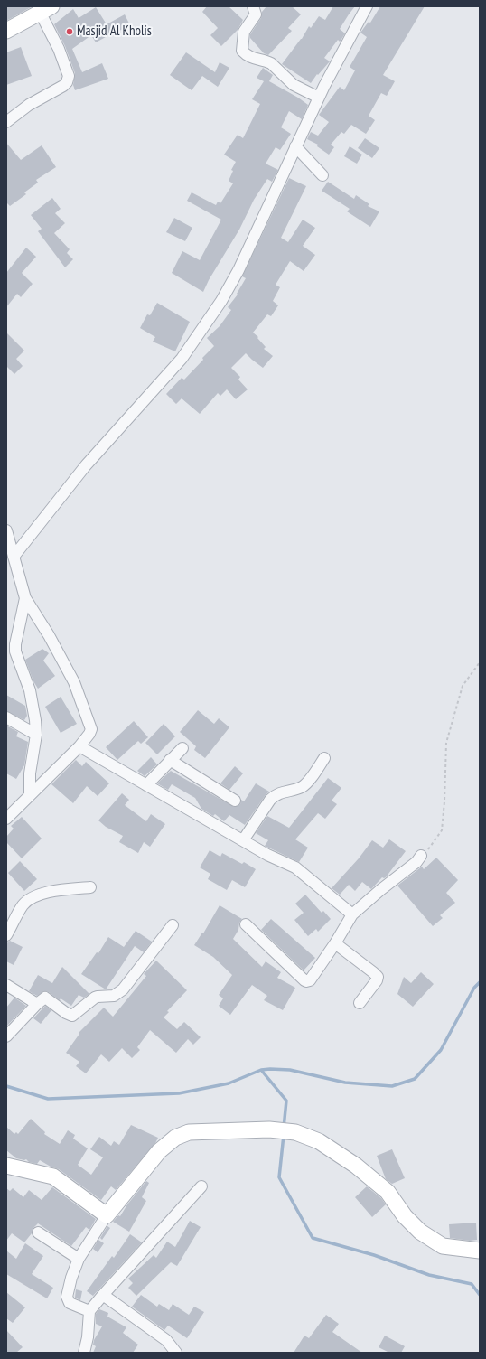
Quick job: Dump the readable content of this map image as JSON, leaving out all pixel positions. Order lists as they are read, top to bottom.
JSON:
{
  "places": ["Masjid Al Kholis"]
}
